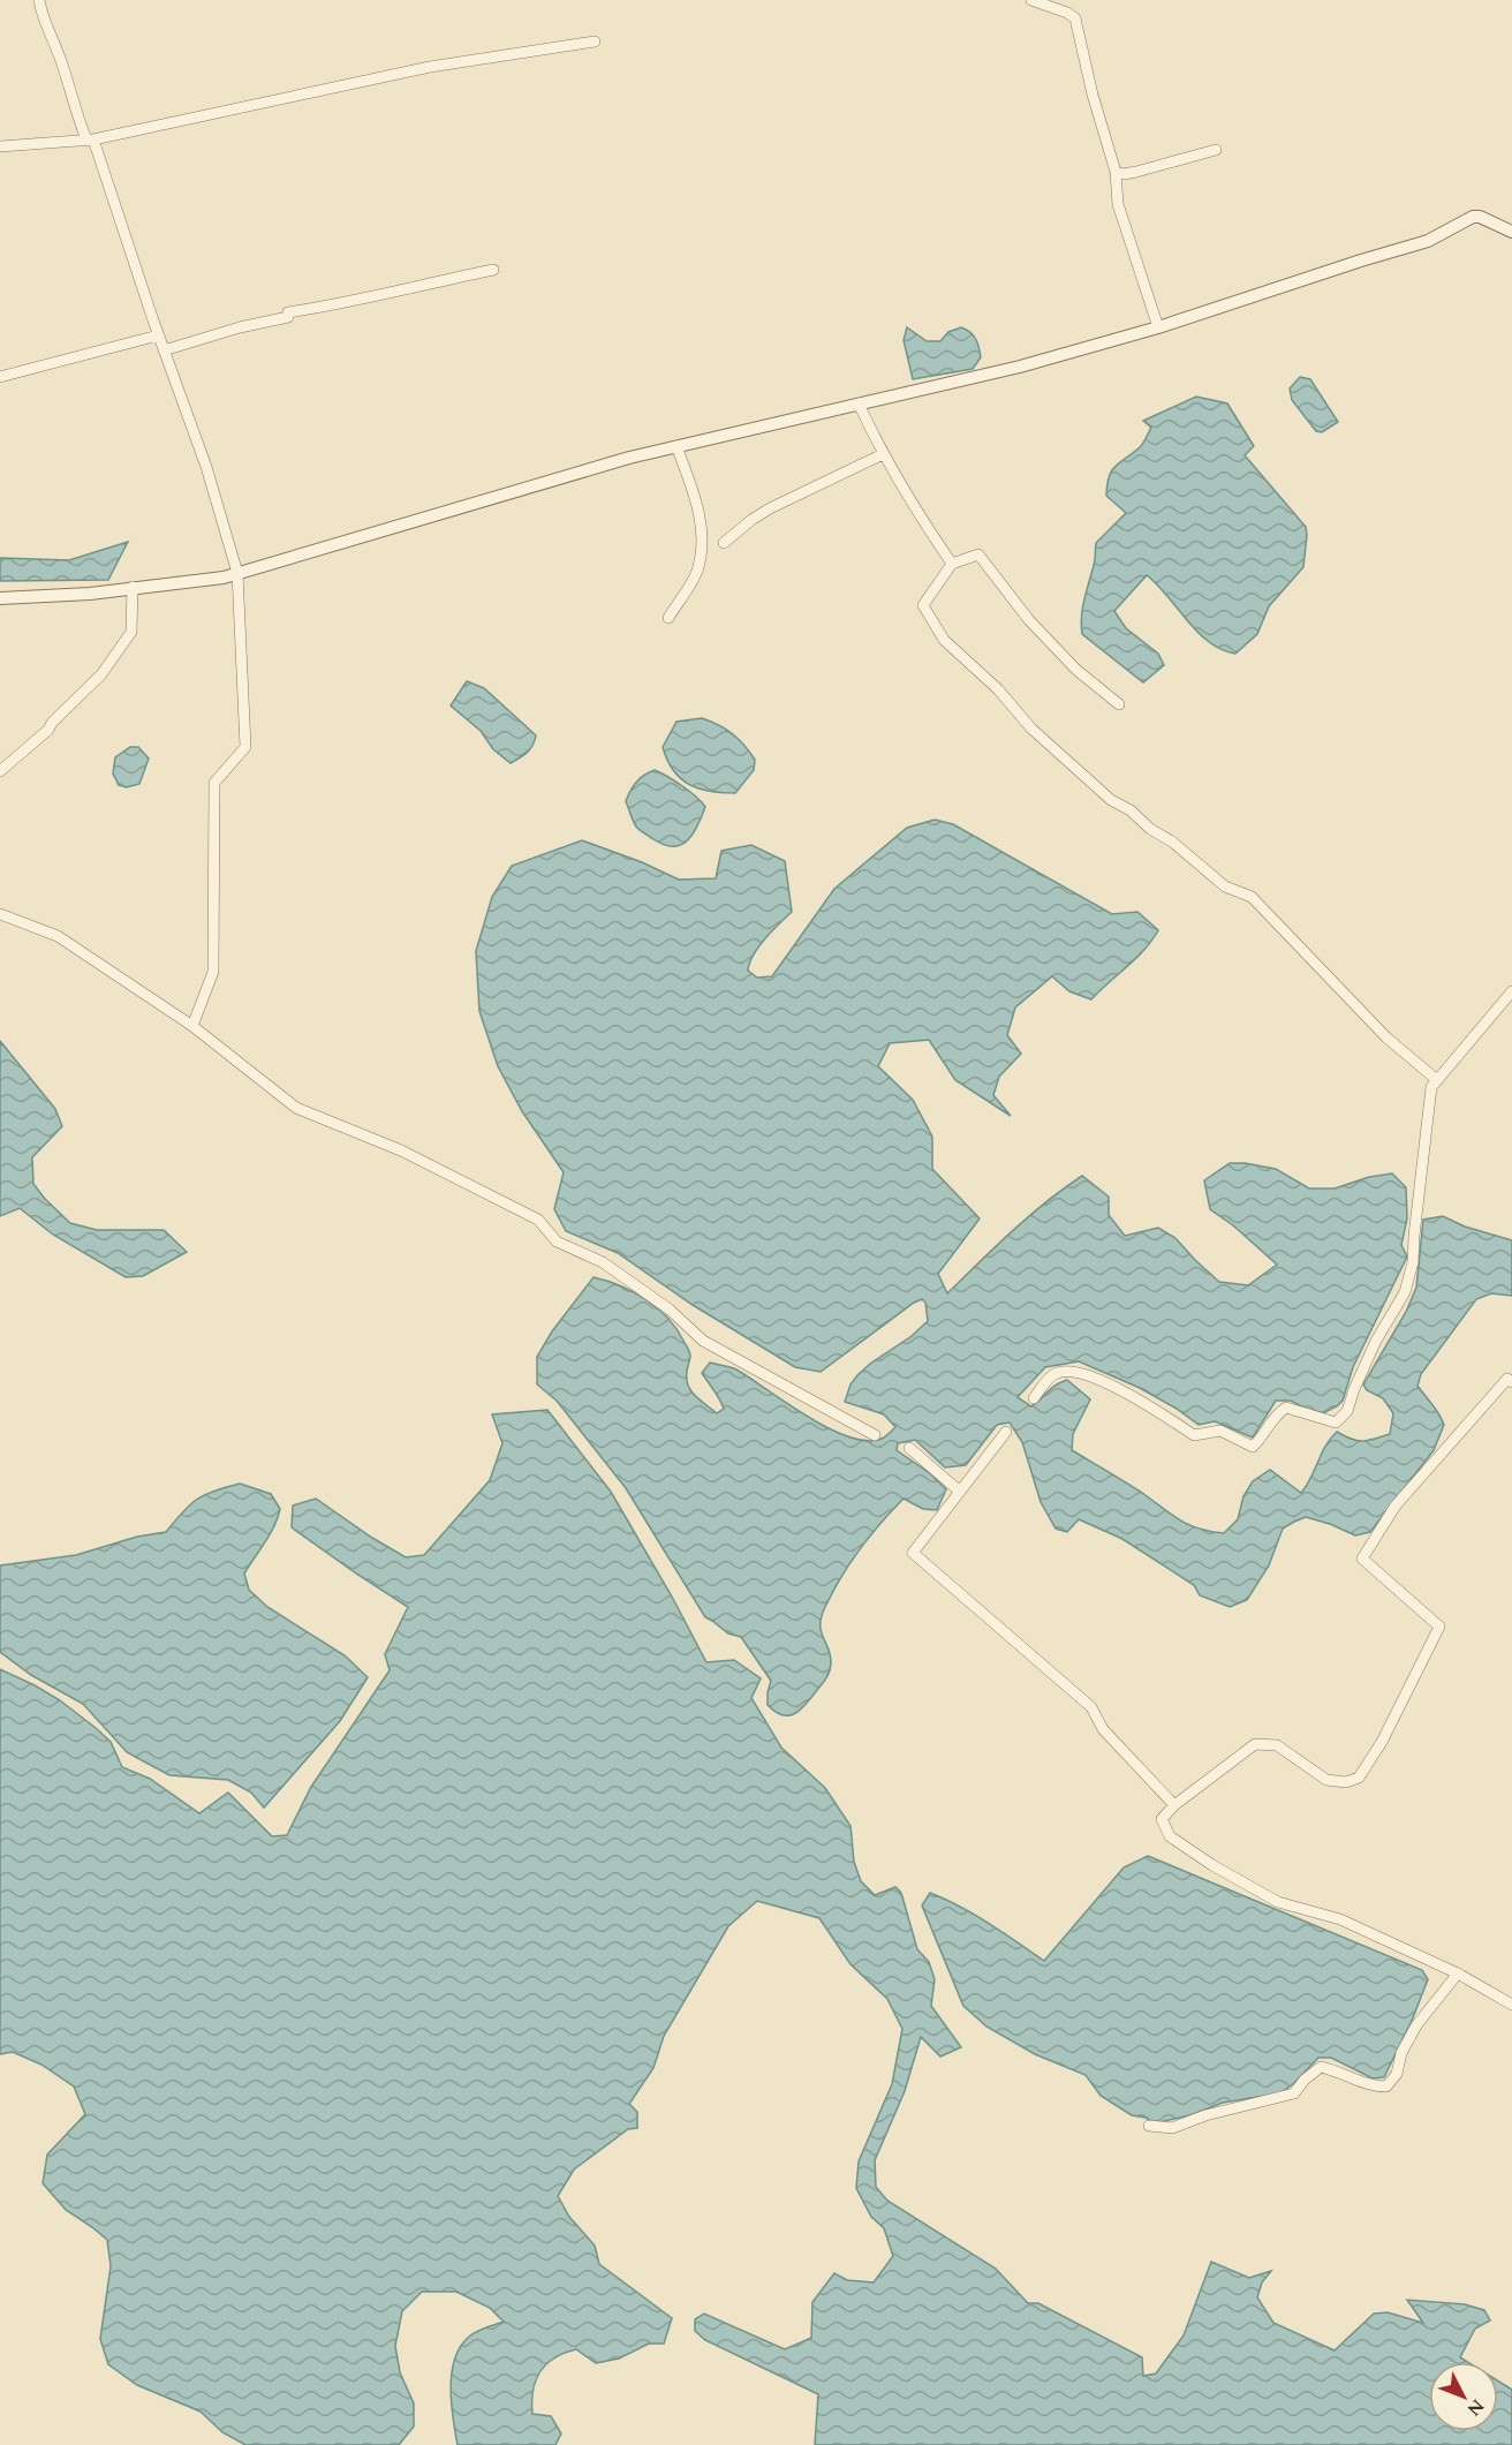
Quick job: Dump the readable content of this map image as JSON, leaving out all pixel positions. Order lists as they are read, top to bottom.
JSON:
{
  "north": "bottom right"
}
